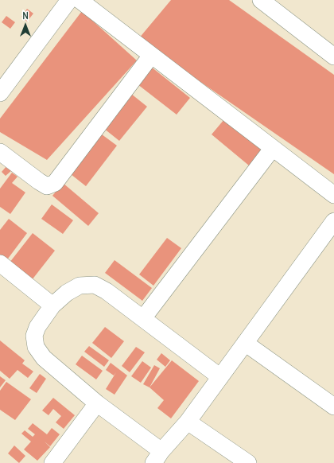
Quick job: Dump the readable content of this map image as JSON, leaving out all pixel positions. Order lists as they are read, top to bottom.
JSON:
{
  "north": "top"
}
